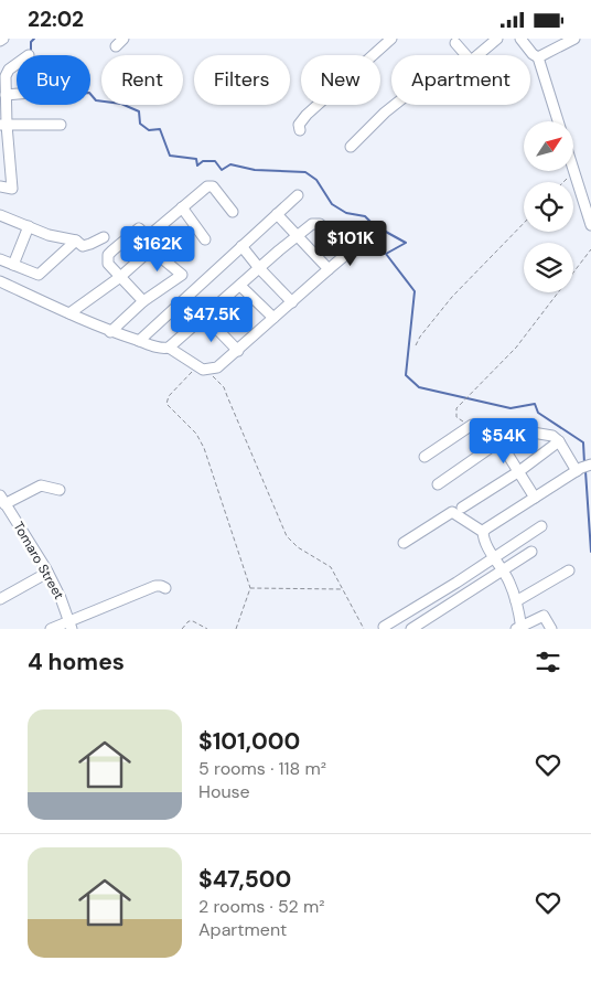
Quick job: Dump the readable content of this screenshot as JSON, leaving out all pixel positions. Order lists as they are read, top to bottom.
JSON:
{
  "streets": {
    "street": ["Tomaro Street"]
  },
  "north": "top right",
  "page": {
    "status": "22:02",
    "chip": [
      "Buy",
      "Rent",
      "Filters",
      "New",
      "Apartment"
    ],
    "price": [
      "$101K",
      "$162K",
      "$47.5K",
      "$54K"
    ],
    "heading": "4 homes",
    "list": [
      {
        "name": "$101,000",
        "note": "5 rooms · 118 m² · House"
      },
      {
        "name": "$47,500",
        "note": "2 rooms · 52 m² · Apartment"
      }
    ]
  }
}
